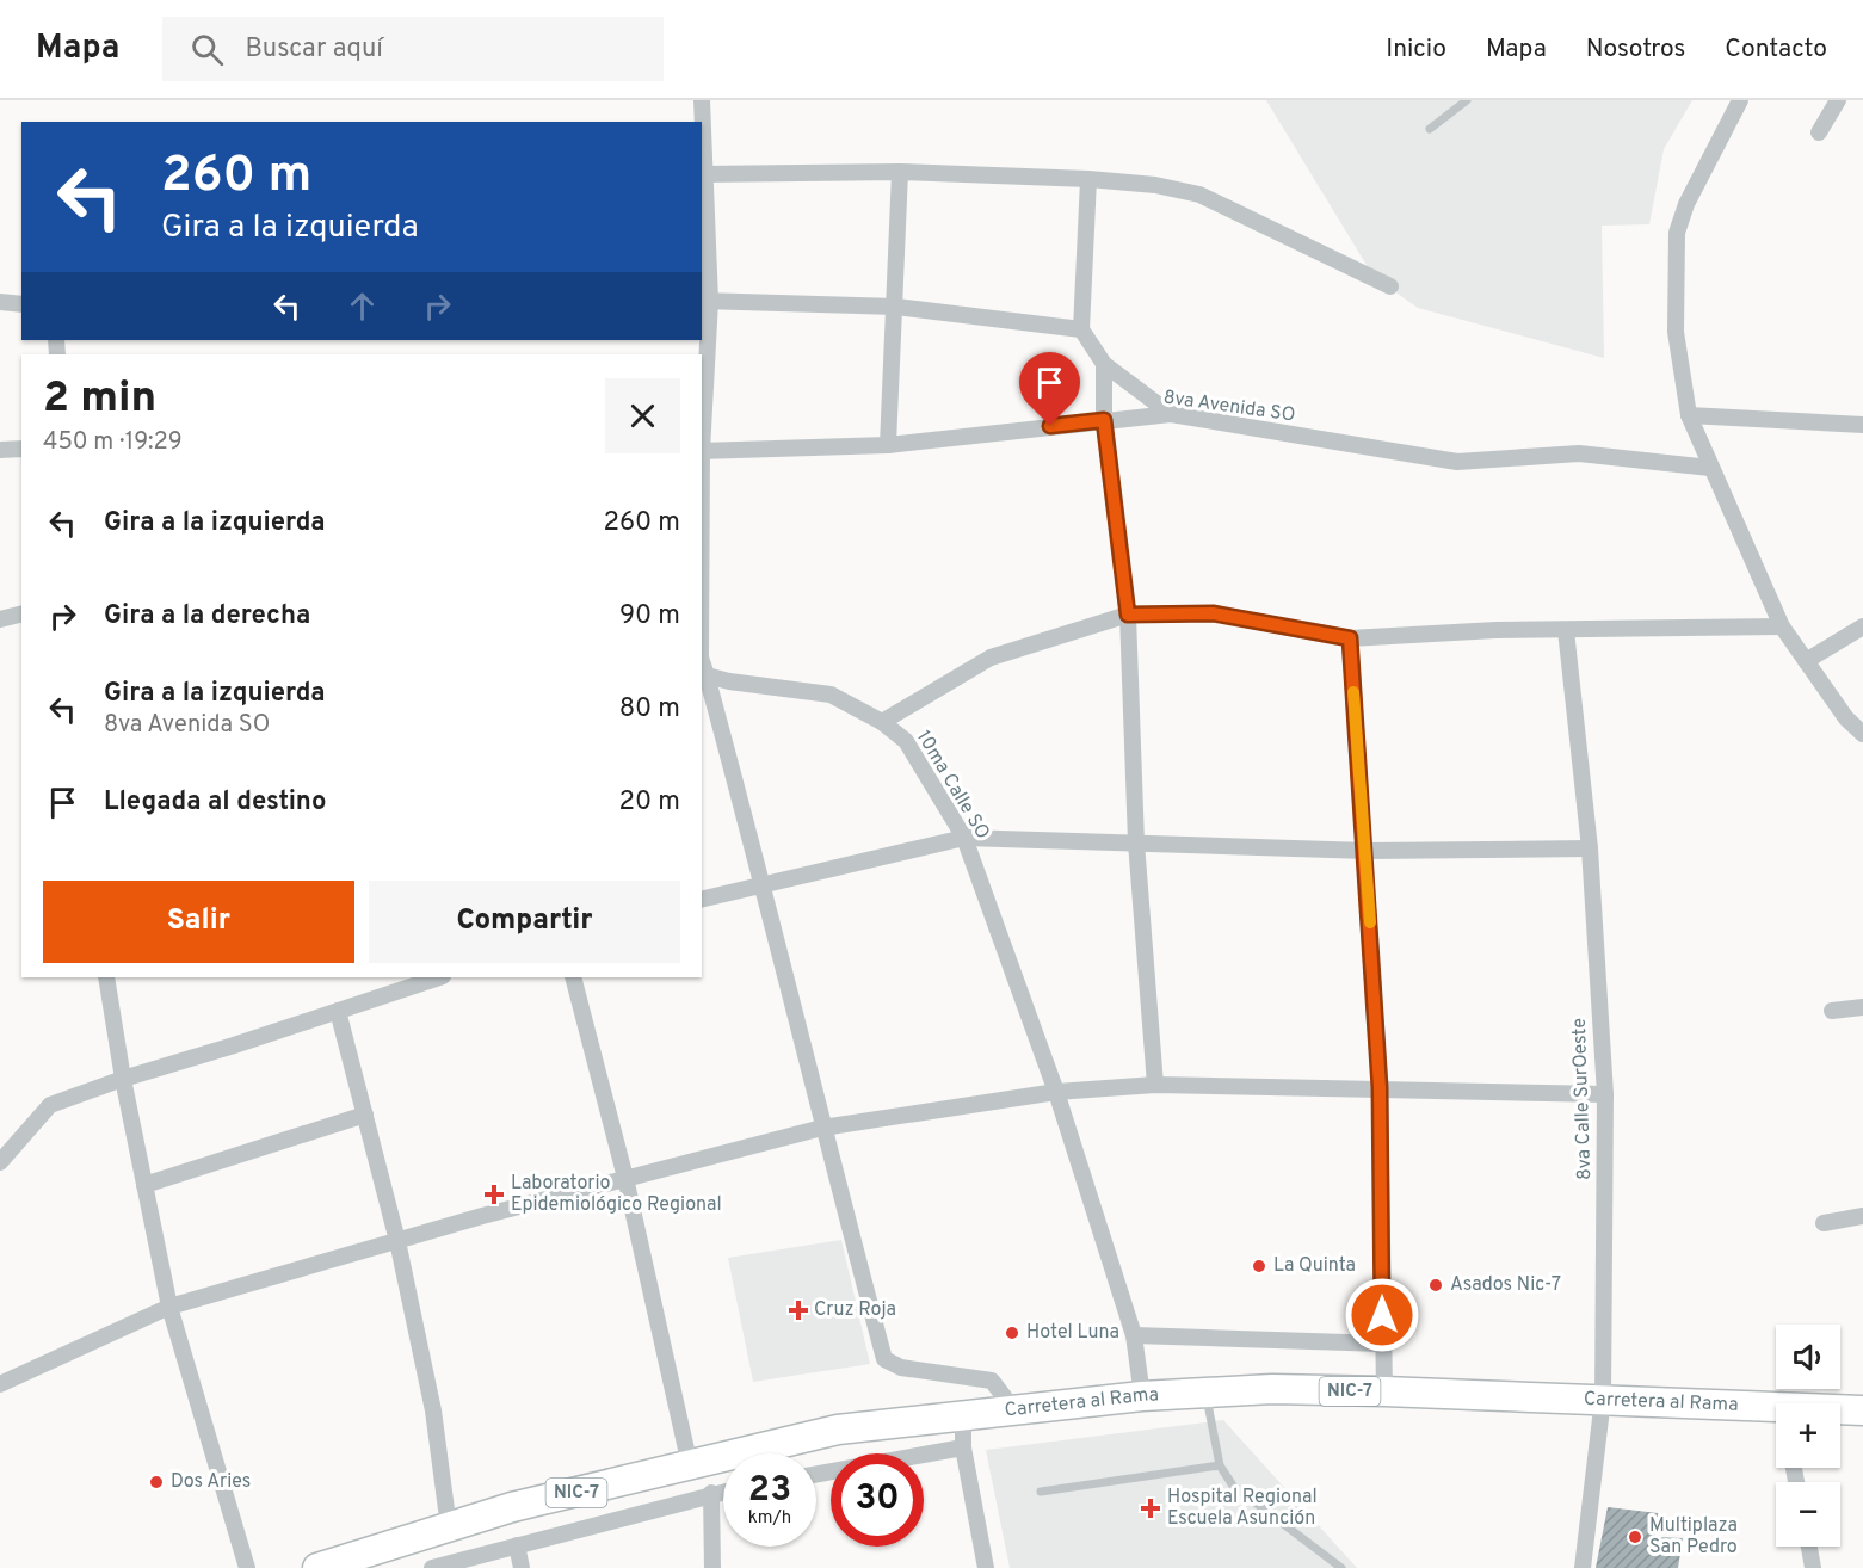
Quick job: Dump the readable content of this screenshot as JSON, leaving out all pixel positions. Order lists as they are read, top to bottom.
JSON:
{
  "streets": {
    "highway": ["NIC-7", "Carretera al Rama"],
    "street": ["8va Avenida SO", "10ma Calle SO", "8va Calle SurOeste"]
  },
  "crossings": [
    ["10ma Calle SO", "Carretera al Rama"],
    ["8va Calle SurOeste", "Carretera al Rama"]
  ],
  "places": {
    "health": ["Laboratorio Epidemiológico Regional", "Cruz Roja", "Hospital Regional Escuela Asunción"],
    "other": [
      "La Quinta",
      "Asados Nic-7",
      "Hotel Luna",
      "Dos Aries",
      "Multiplaza San Pedro"
    ]
  },
  "page": {
    "header": "Mapa",
    "search": "Buscar aquí",
    "nav": [
      "Inicio",
      "Mapa",
      "Nosotros",
      "Contacto"
    ],
    "turn": ["260 m", "Gira a la izquierda"],
    "heading": ["2 min", "450 m · 19:29"],
    "list": [
      {
        "name": "Gira a la izquierda",
        "value": "260 m"
      },
      {
        "name": "Gira a la derecha",
        "value": "90 m"
      },
      {
        "name": "Gira a la izquierda",
        "note": "8va Avenida SO",
        "value": "80 m"
      },
      {
        "name": "Llegada al destino",
        "value": "20 m"
      }
    ],
    "buttons": ["Salir", "Compartir"],
    "map_buttons": ["+", "−"],
    "speed": "23 km/h",
    "limit": "30"
  }
}
